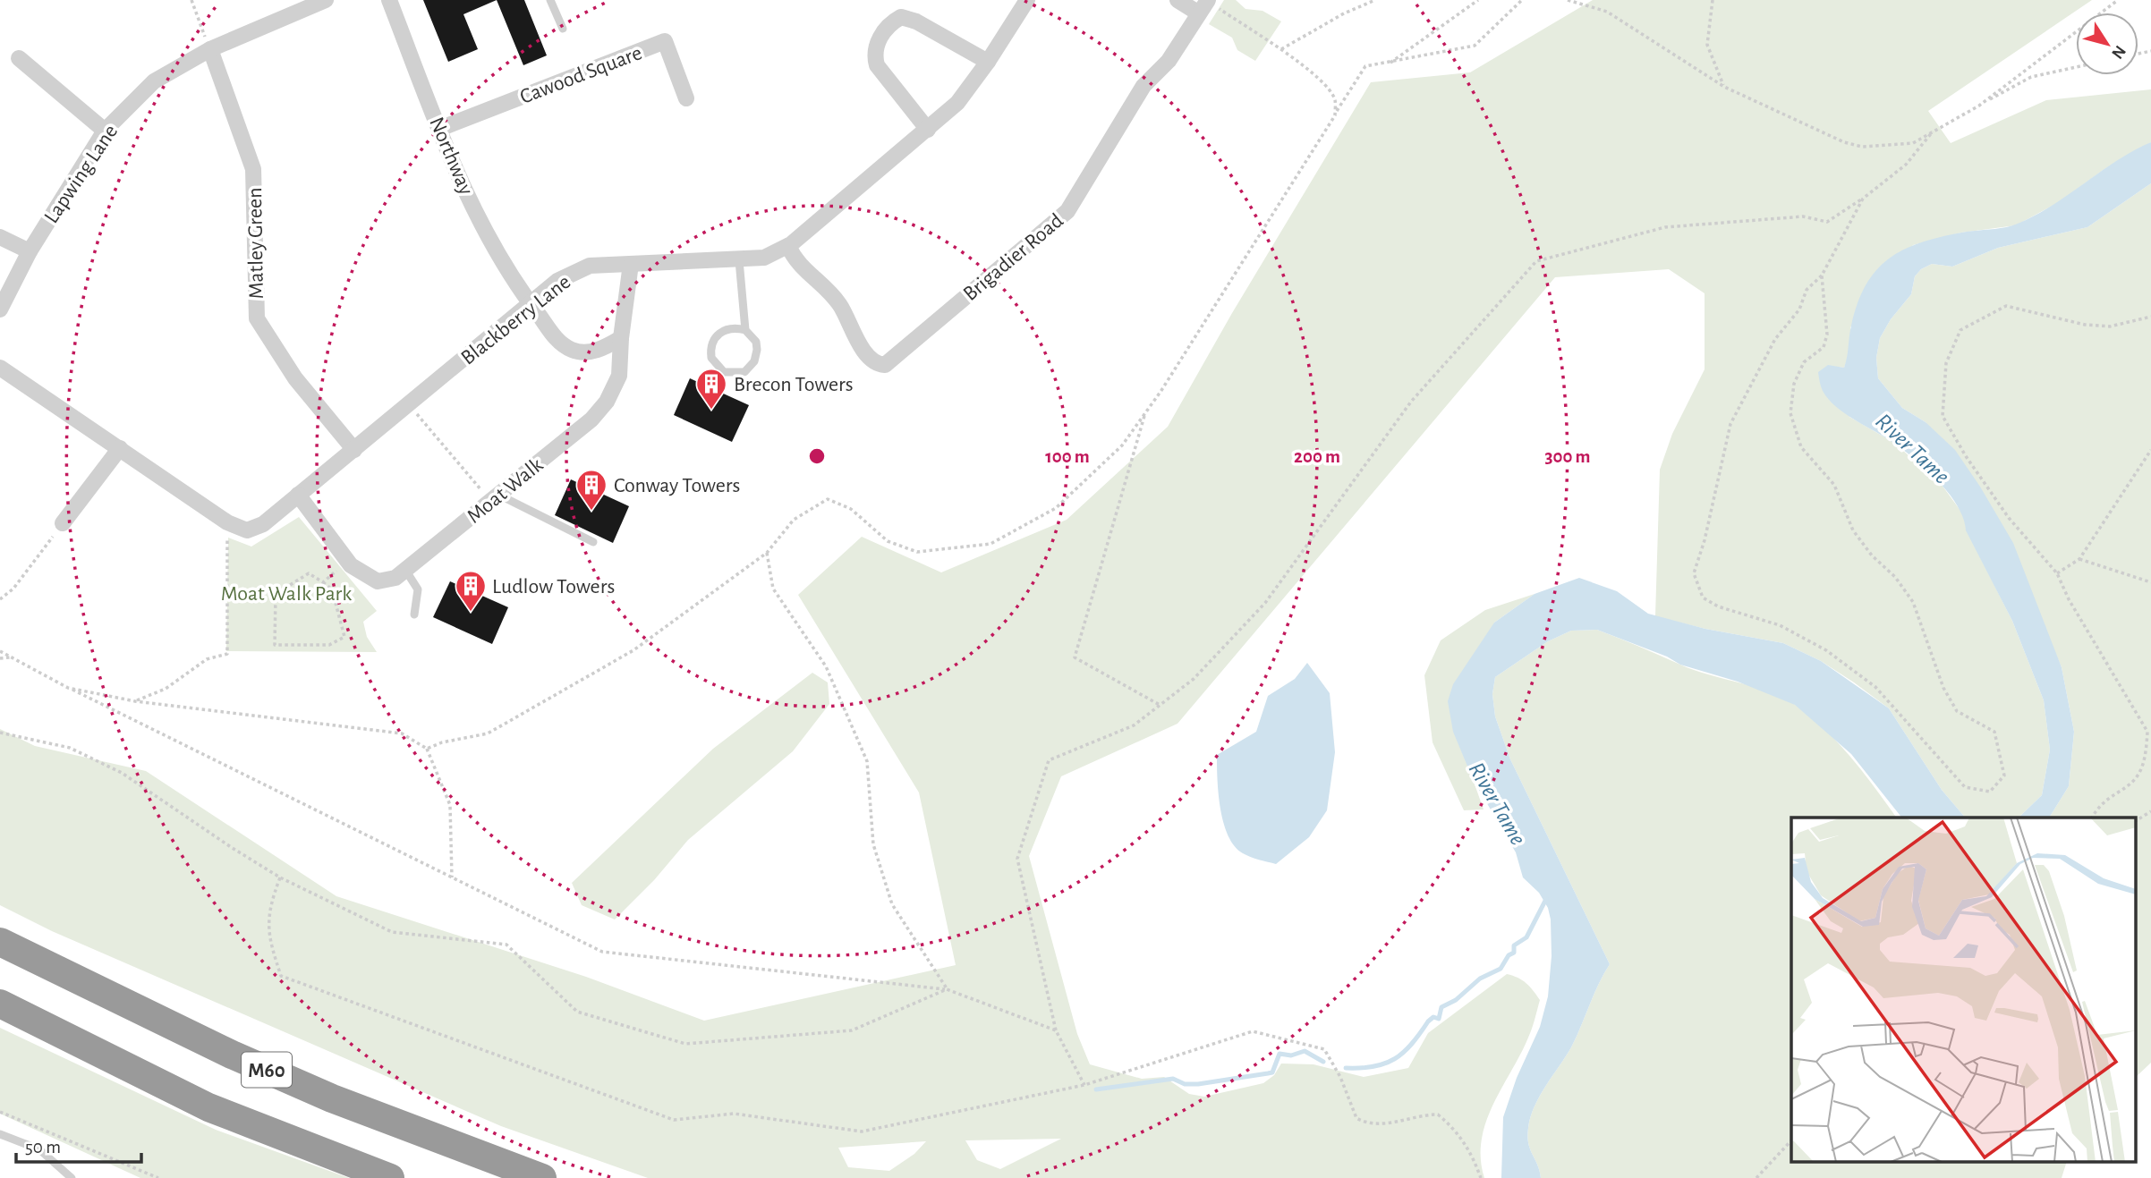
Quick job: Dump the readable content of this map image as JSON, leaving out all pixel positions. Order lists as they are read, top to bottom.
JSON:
{
  "streets": {
    "highway": ["M60"],
    "street": [
      "Cawood Square",
      "Northway",
      "Lapwing Lane",
      "Matley Green",
      "Brigadier Road",
      "Blackberry Lane",
      "Moat Walk"
    ]
  },
  "crossings": [
    ["Cawood Square", "Northway"],
    ["Northway", "Blackberry Lane"],
    ["Northway", "Moat Walk"],
    ["Lapwing Lane", "Matley Green"],
    ["Matley Green", "Blackberry Lane"],
    ["Brigadier Road", "Blackberry Lane"],
    ["Blackberry Lane", "Moat Walk"]
  ],
  "water": ["River Tame"],
  "parks": ["Moat Walk Park"],
  "places": {
    "building": ["Brecon Towers", "Conway Towers", "Ludlow Towers"]
  },
  "scale_bar": "50 m",
  "north": "bottom right",
  "rings": ["100 m", "200 m", "300 m"]
}
